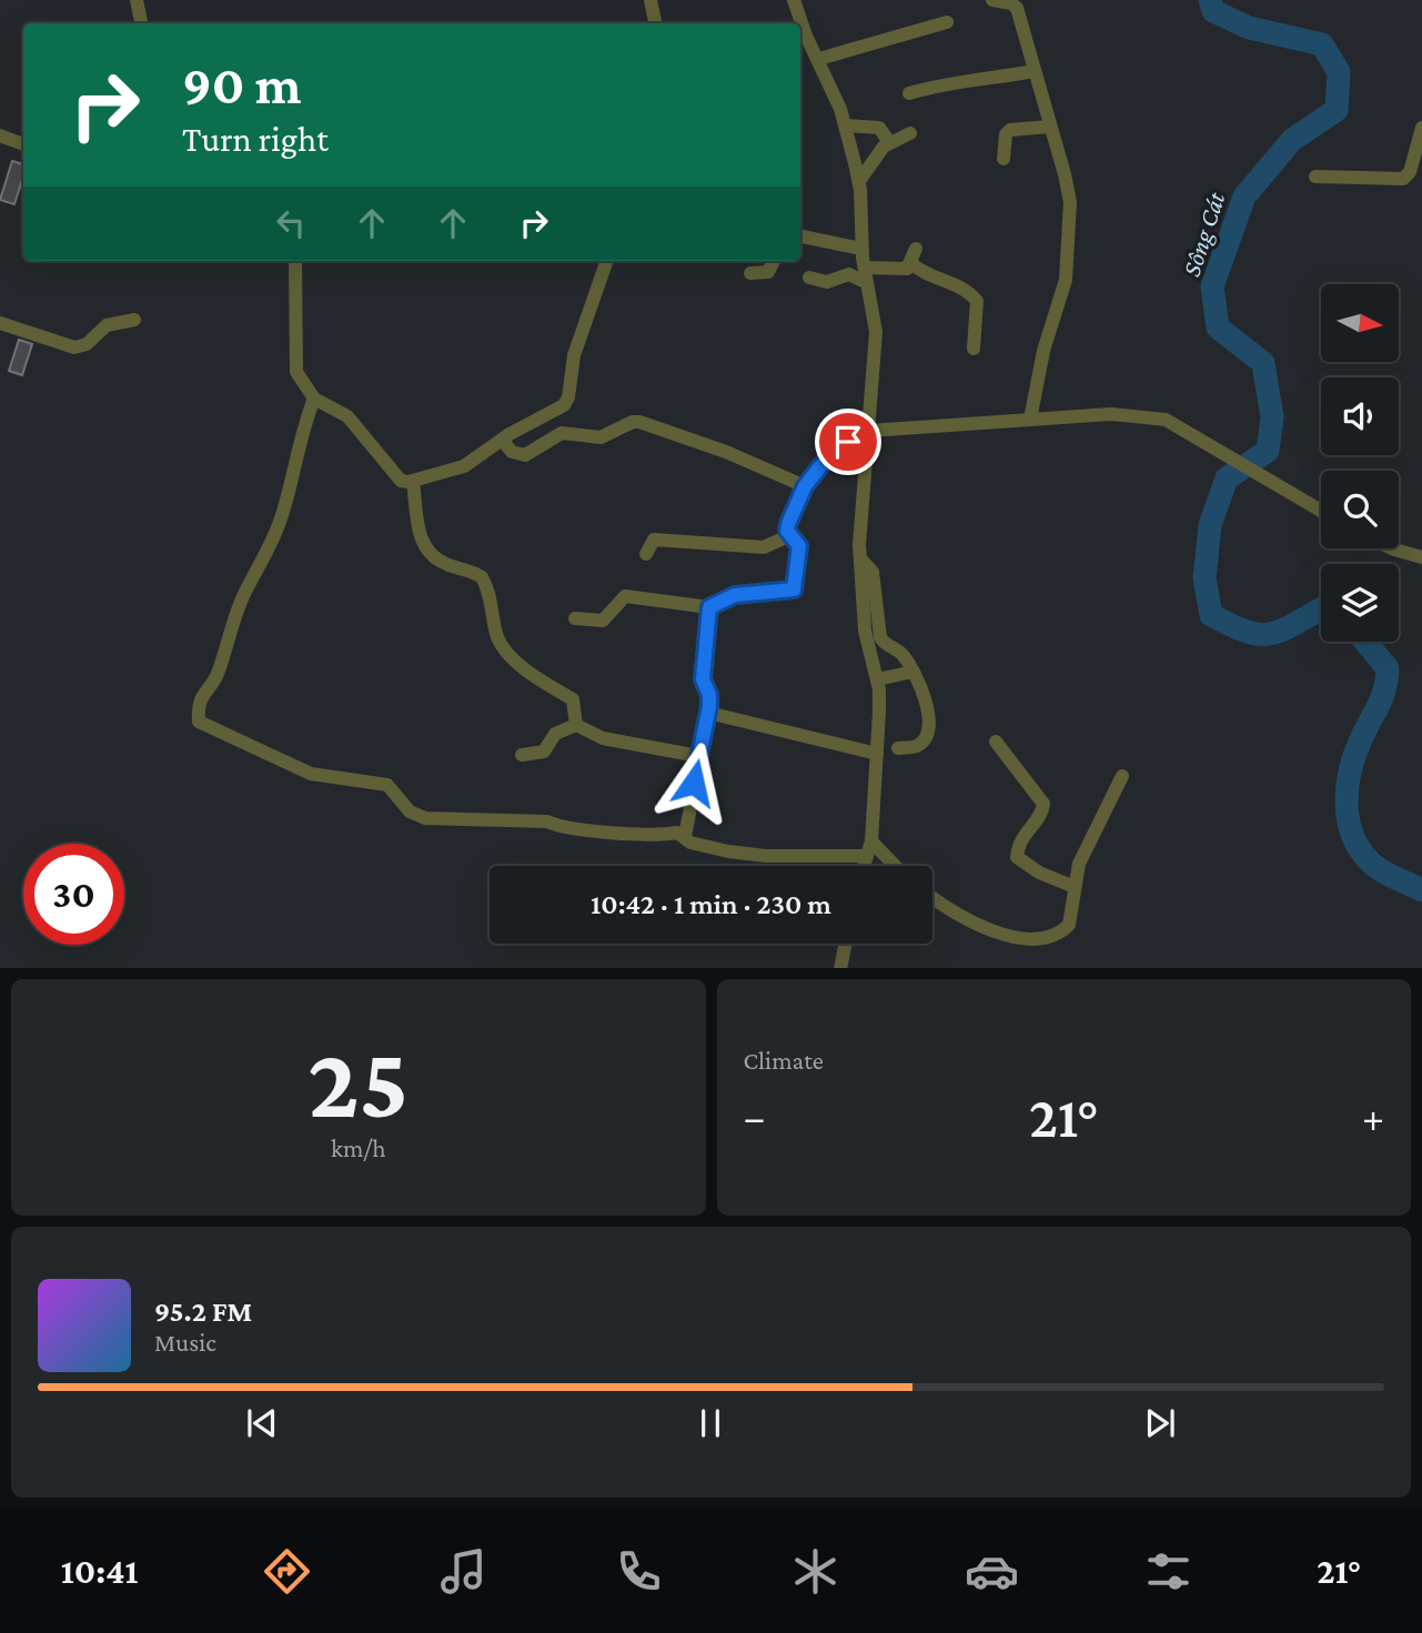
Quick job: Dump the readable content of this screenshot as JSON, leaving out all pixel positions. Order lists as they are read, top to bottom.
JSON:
{
  "water": ["Sông Cát"],
  "north": "right",
  "page": {
    "turn": ["90 m", "Turn right"],
    "limit": "30",
    "trip": "10:42 · 1 min · 230 m",
    "tile": [
      ["25", "km/h"],
      "Climate"
    ],
    "heat": ["−", "21°", "+"],
    "song": ["95.2 FM", "Music"],
    "tabs": ["10:41", "21°"]
  }
}
